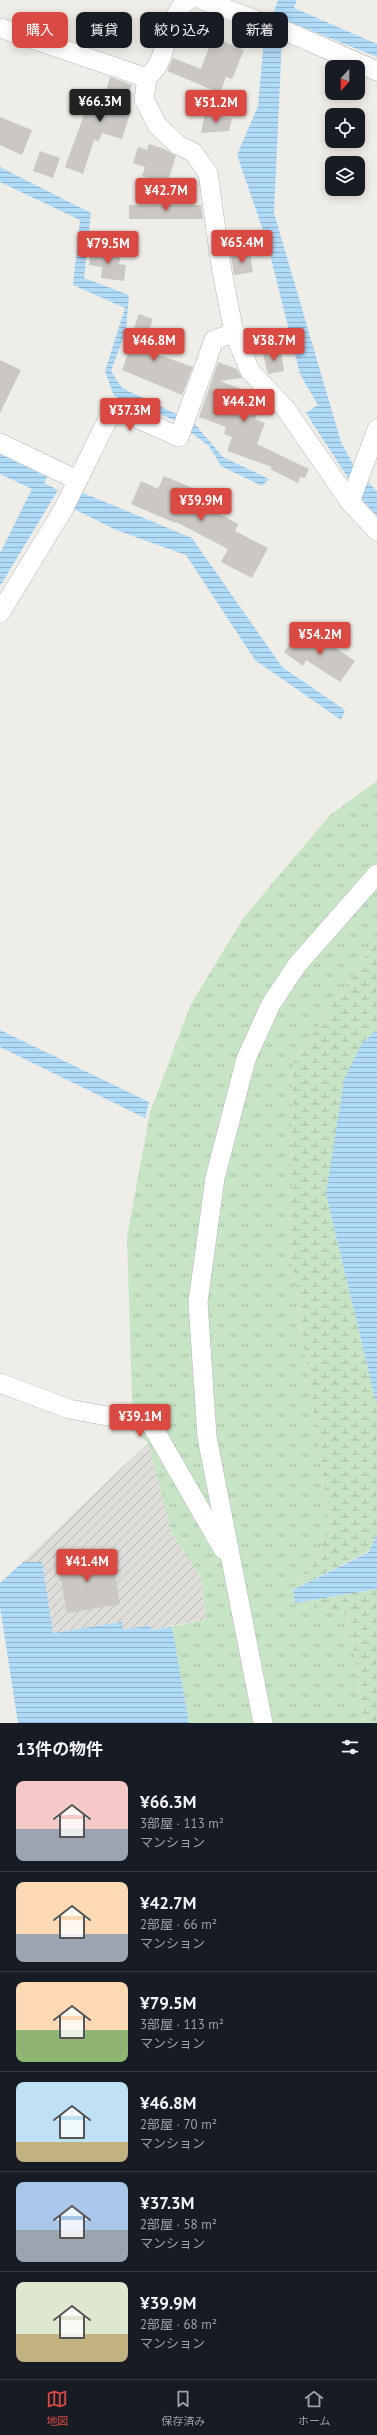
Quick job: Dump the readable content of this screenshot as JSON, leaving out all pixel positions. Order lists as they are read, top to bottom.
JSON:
{
  "north": "bottom",
  "page": {
    "chip": [
      "購入",
      "賃貸",
      "絞り込み",
      "新着"
    ],
    "price": [
      "¥66.3M",
      "¥51.2M",
      "¥42.7M",
      "¥65.4M",
      "¥79.5M",
      "¥46.8M",
      "¥38.7M",
      "¥44.2M",
      "¥37.3M",
      "¥39.9M",
      "¥54.2M",
      "¥39.1M",
      "¥41.4M"
    ],
    "heading": "13件の物件",
    "list": [
      {
        "name": "¥66.3M",
        "note": "3部屋 · 113 m² · マンション"
      },
      {
        "name": "¥42.7M",
        "note": "2部屋 · 66 m² · マンション"
      },
      {
        "name": "¥79.5M",
        "note": "3部屋 · 113 m² · マンション"
      },
      {
        "name": "¥46.8M",
        "note": "2部屋 · 70 m² · マンション"
      },
      {
        "name": "¥37.3M",
        "note": "2部屋 · 58 m² · マンション"
      },
      {
        "name": "¥39.9M",
        "note": "2部屋 · 68 m² · マンション"
      }
    ],
    "tabs": ["地図", "保存済み", "ホーム"]
  }
}
